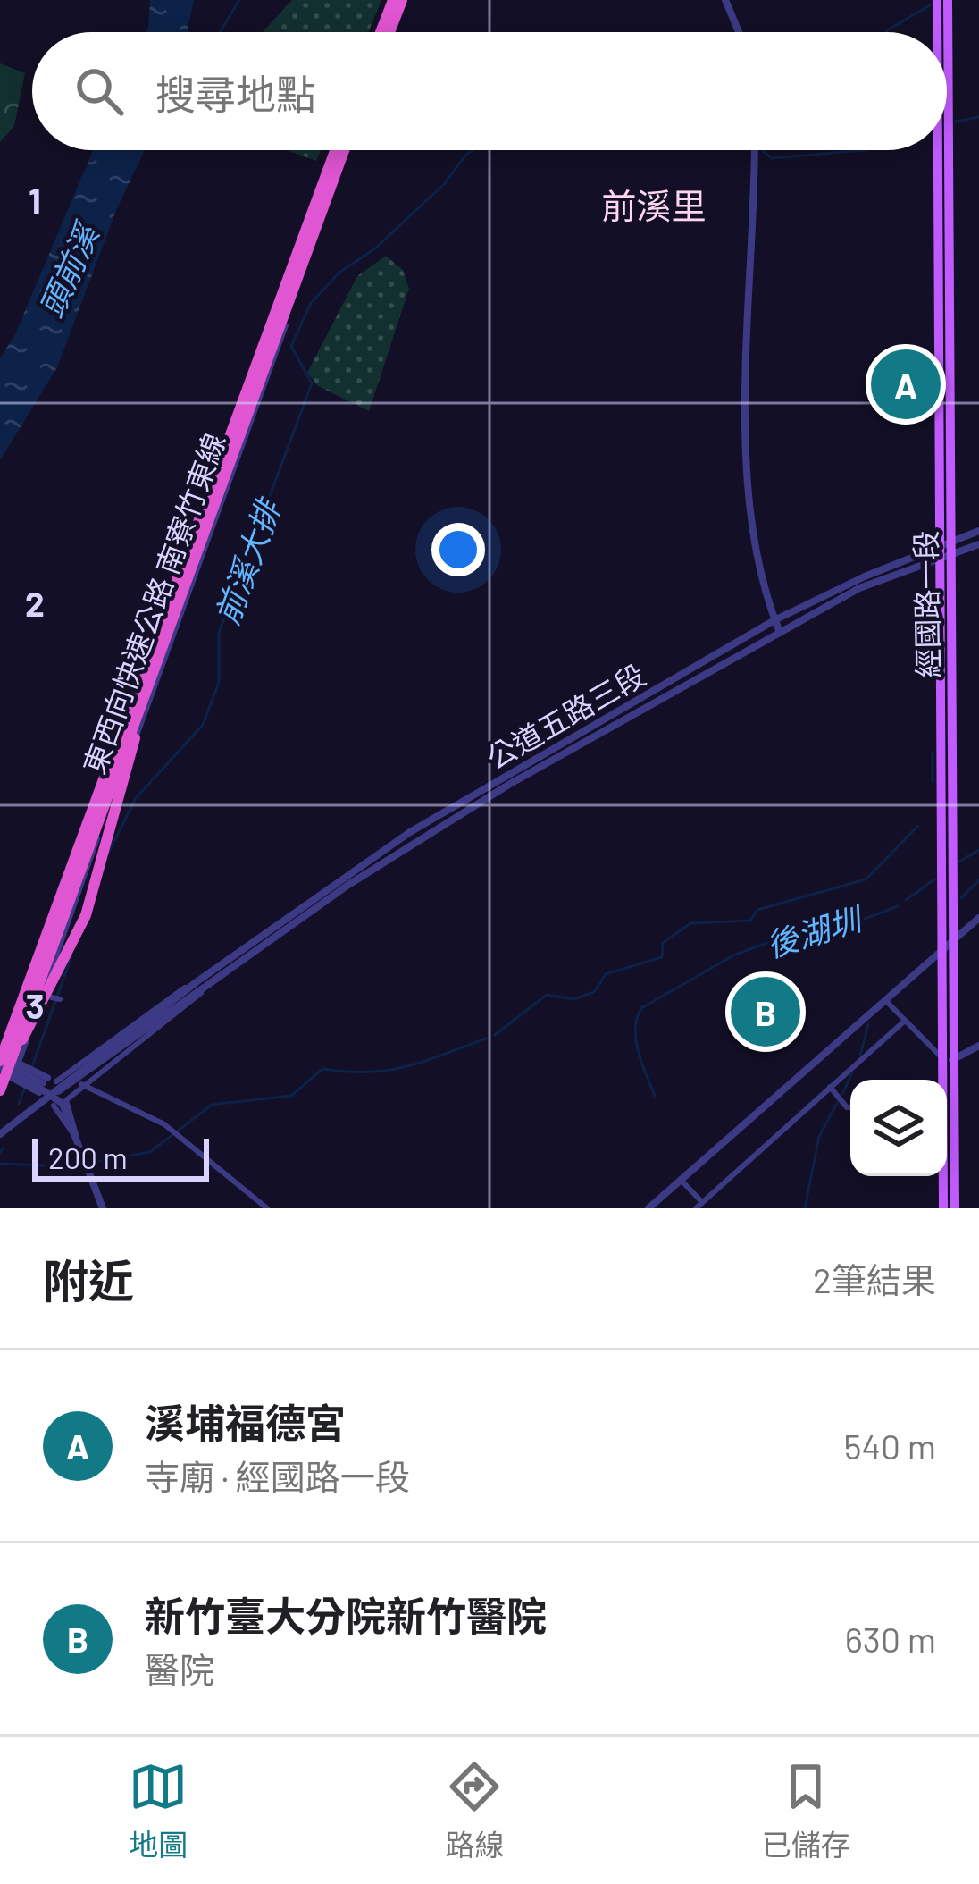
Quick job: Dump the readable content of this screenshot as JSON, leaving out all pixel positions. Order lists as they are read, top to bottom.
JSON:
{
  "streets": {
    "highway": ["東西向快速公路 南寮竹東線"],
    "main road": ["經國路一段"],
    "street": ["公道五路三段"]
  },
  "crossings": [
    ["經國路一段", "公道五路三段"]
  ],
  "districts": ["前溪里"],
  "water": ["頭前溪", "前溪大排", "後湖圳"],
  "scale_bar": "200 m",
  "page": {
    "search": "搜尋地點",
    "pins": ["A", "B"],
    "scale": "200 m",
    "heading": ["附近", "2筆結果"],
    "list": [
      {
        "mark": "A",
        "name": "溪埔福德宮",
        "note": "寺廟 · 經國路一段",
        "value": "540 m"
      },
      {
        "mark": "B",
        "name": "新竹臺大分院新竹醫院",
        "note": "醫院",
        "value": "630 m"
      }
    ],
    "nav": ["地圖", "路線", "已儲存"]
  },
  "grid": {
    "rows": ["1", "2", "3"]
  }
}
